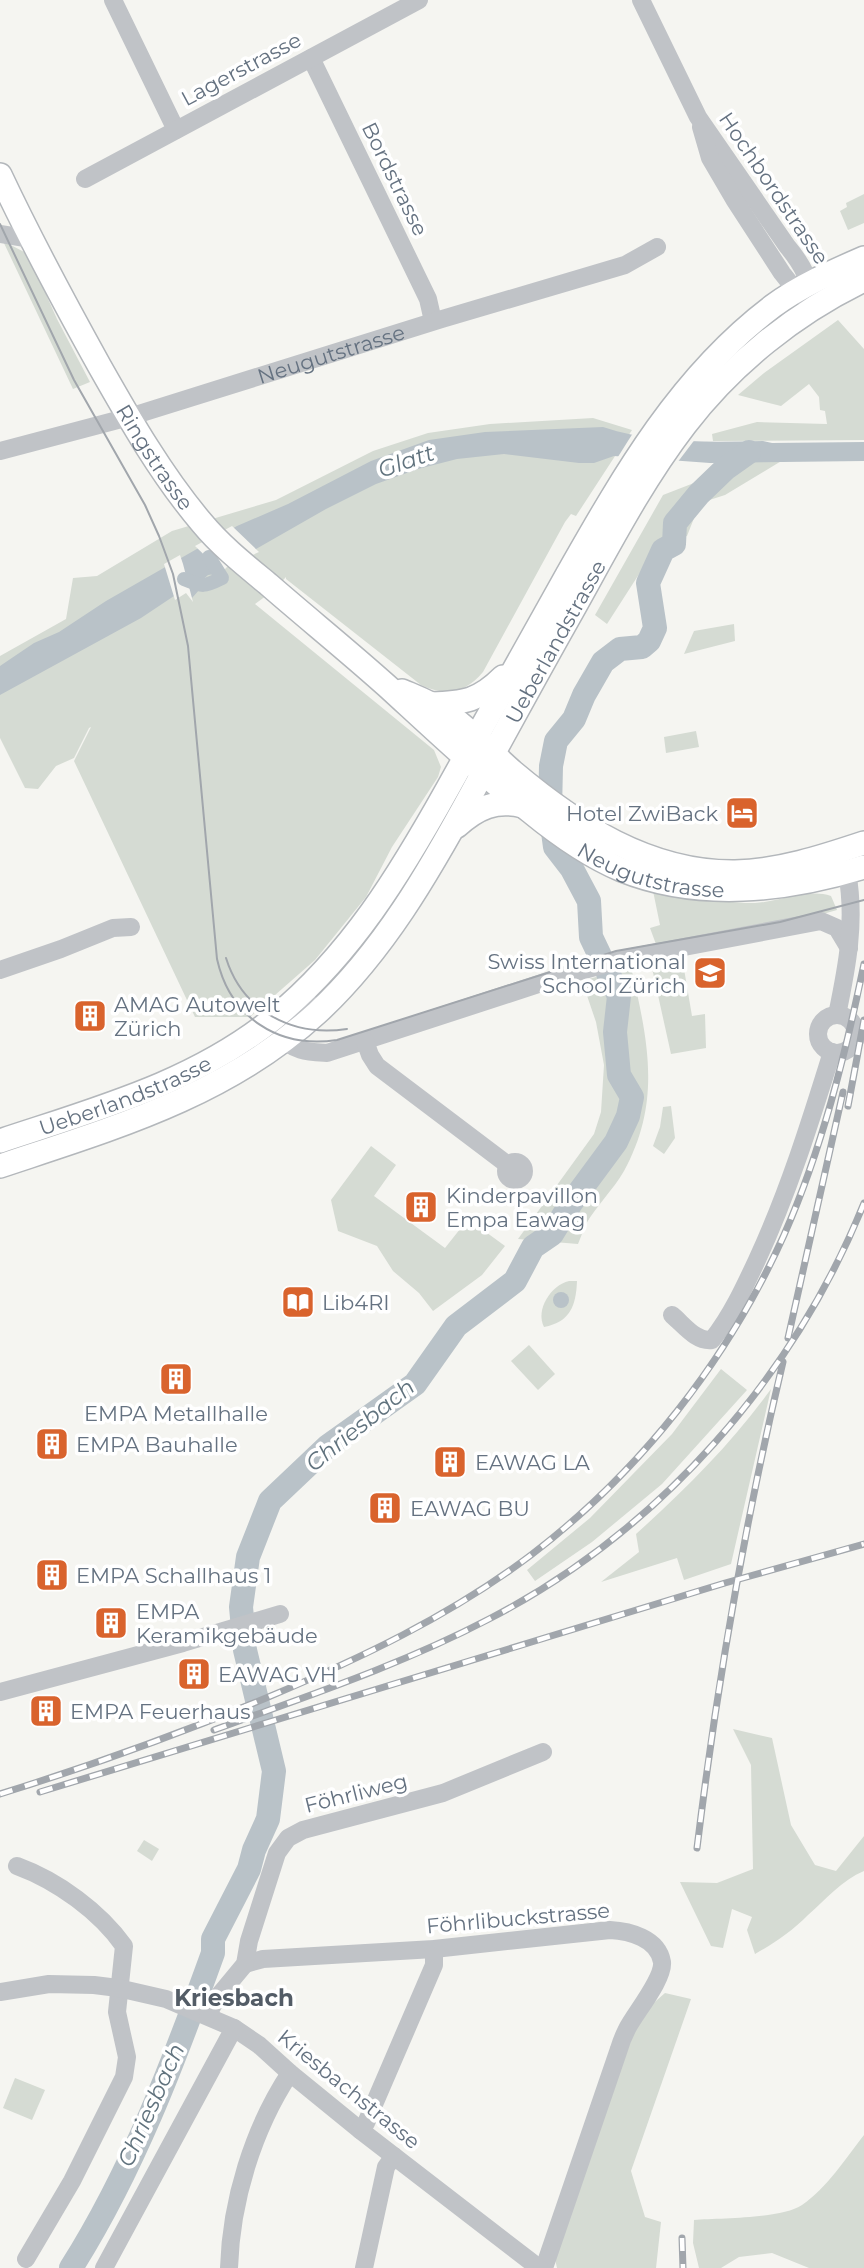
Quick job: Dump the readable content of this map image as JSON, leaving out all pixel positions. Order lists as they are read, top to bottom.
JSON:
{
  "streets": {
    "main road": ["Neugutstrasse", "Ringstrasse", "Ueberlandstrasse"],
    "street": [
      "Lagerstrasse",
      "Bordstrasse",
      "Hochbordstrasse",
      "Föhrliweg",
      "Föhrlibuckstrasse",
      "Kriesbachstrasse"
    ]
  },
  "crossings": [
    ["Lagerstrasse", "Bordstrasse"],
    ["Bordstrasse", "Neugutstrasse"],
    ["Hochbordstrasse", "Ueberlandstrasse"],
    ["Neugutstrasse", "Ringstrasse"],
    ["Neugutstrasse", "Ueberlandstrasse"],
    ["Ringstrasse", "Ueberlandstrasse"],
    ["Föhrliweg", "Föhrlibuckstrasse"],
    ["Föhrliweg", "Kriesbachstrasse"],
    ["Föhrlibuckstrasse", "Kriesbachstrasse"]
  ],
  "districts": ["Kriesbach"],
  "water": ["Glatt", "Chriesbach"],
  "places": {
    "hotel": ["Hotel ZwiBack"],
    "school or university": ["Swiss International School Zürich"],
    "building": [
      "AMAG Autowelt Zürich",
      "Kinderpavillon Empa Eawag",
      "EMPA Metallhalle",
      "EMPA Bauhalle",
      "EAWAG LA",
      "EAWAG BU",
      "EMPA Schallhaus 1",
      "EMPA Keramikgebäude",
      "EAWAG VH",
      "EMPA Feuerhaus"
    ],
    "library": ["Lib4RI"]
  }
}
